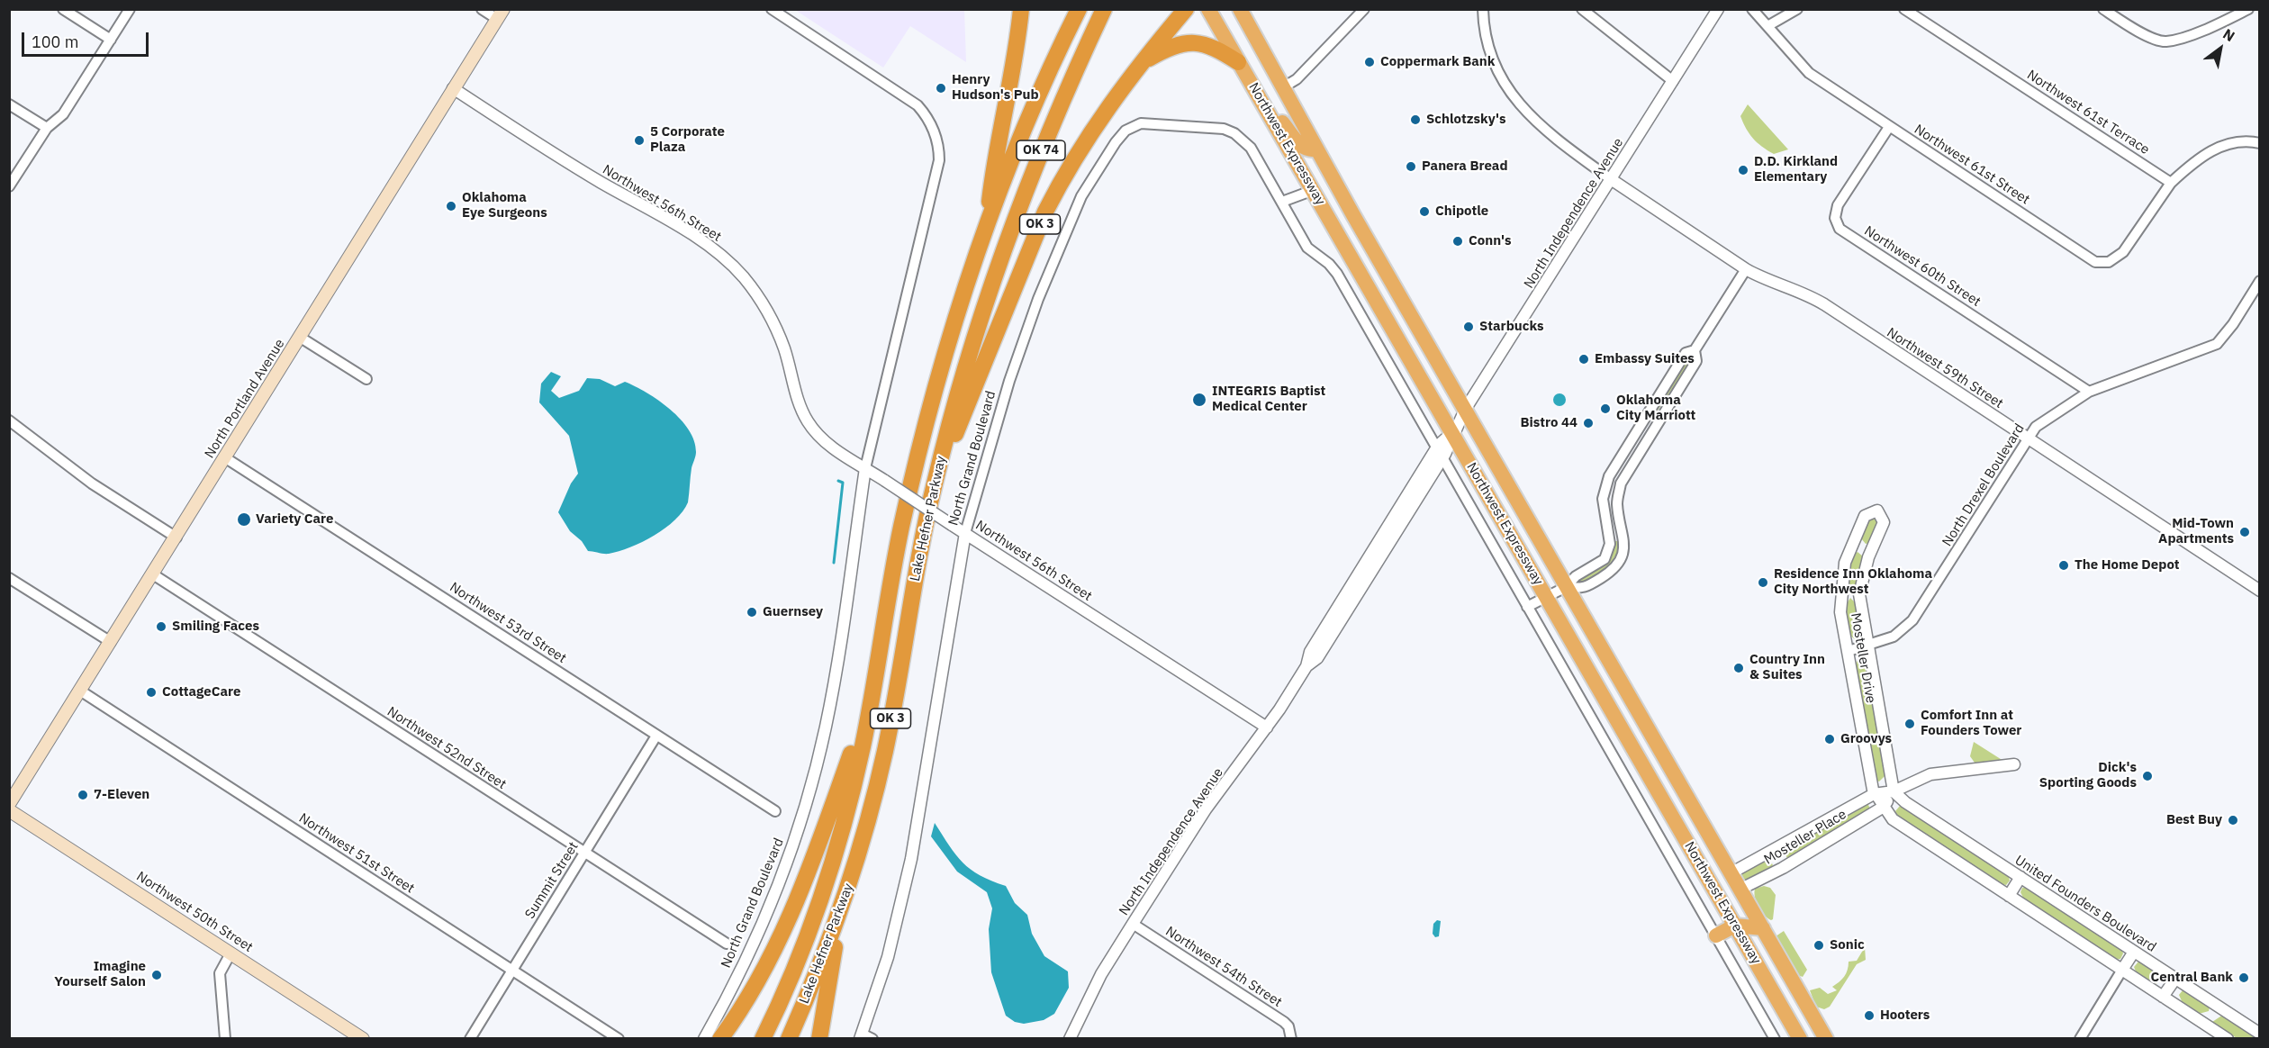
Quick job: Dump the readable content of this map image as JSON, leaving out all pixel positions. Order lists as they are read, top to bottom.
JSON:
{
  "streets": {
    "highway": [
      "Northwest Expressway",
      "OK 74",
      "OK 3",
      "Lake Hefner Parkway"
    ],
    "main road": ["North Portland Avenue", "Northwest 50th Street"],
    "street": [
      "Northwest 61st Terrace",
      "Northwest 61st Street",
      "Northwest 56th Street",
      "North Independence Avenue",
      "Northwest 60th Street",
      "Northwest 59th Street",
      "North Grand Boulevard",
      "North Drexel Boulevard",
      "Northwest 53rd Street",
      "Mosteller Drive",
      "Northwest 52nd Street",
      "Mosteller Place",
      "Northwest 51st Street",
      "Summit Street",
      "United Founders Boulevard",
      "Northwest 54th Street"
    ]
  },
  "crossings": [
    ["Northwest 61st Terrace", "Northwest 61st Street"],
    ["Northwest Expressway", "North Independence Avenue"],
    ["Northwest Expressway", "North Grand Boulevard"],
    ["Northwest Expressway", "Mosteller Place"],
    ["Northwest 61st Street", "Northwest 60th Street"],
    ["Northwest 56th Street", "North Independence Avenue"],
    ["Northwest 56th Street", "North Portland Avenue"],
    ["Northwest 56th Street", "North Grand Boulevard"],
    ["North Independence Avenue", "Northwest 59th Street"],
    ["North Independence Avenue", "Northwest 54th Street"],
    ["OK 3", "Lake Hefner Parkway"],
    ["Northwest 60th Street", "North Drexel Boulevard"],
    ["Northwest 59th Street", "North Drexel Boulevard"],
    ["North Portland Avenue", "Northwest 53rd Street"],
    ["North Portland Avenue", "Northwest 52nd Street"],
    ["North Portland Avenue", "Northwest 51st Street"],
    ["North Drexel Boulevard", "Mosteller Drive"],
    ["Northwest 53rd Street", "Summit Street"],
    ["Mosteller Drive", "Mosteller Place"],
    ["Mosteller Drive", "United Founders Boulevard"],
    ["Northwest 52nd Street", "Summit Street"],
    ["Northwest 51st Street", "Summit Street"]
  ],
  "places": [
    "Coppermark Bank",
    "Henry Hudson's Pub",
    "Schlotzsky's",
    "5 Corporate Plaza",
    "Panera Bread",
    "D.D. Kirkland Elementary",
    "Oklahoma Eye Surgeons",
    "Chipotle",
    "Conn's",
    "Starbucks",
    "Embassy Suites",
    "INTEGRIS Baptist Medical Center",
    "Oklahoma City Marriott",
    "Bistro 44",
    "Variety Care",
    "Mid-Town Apartments",
    "The Home Depot",
    "Residence Inn Oklahoma City Northwest",
    "Guernsey",
    "Smiling Faces",
    "Country Inn & Suites",
    "CottageCare",
    "Comfort Inn at Founders Tower",
    "Groovys",
    "Dick's Sporting Goods",
    "7-Eleven",
    "Best Buy",
    "Sonic",
    "Imagine Yourself Salon",
    "Central Bank",
    "Hooters"
  ],
  "scale_bar": "100 m",
  "north": "top right"
}
